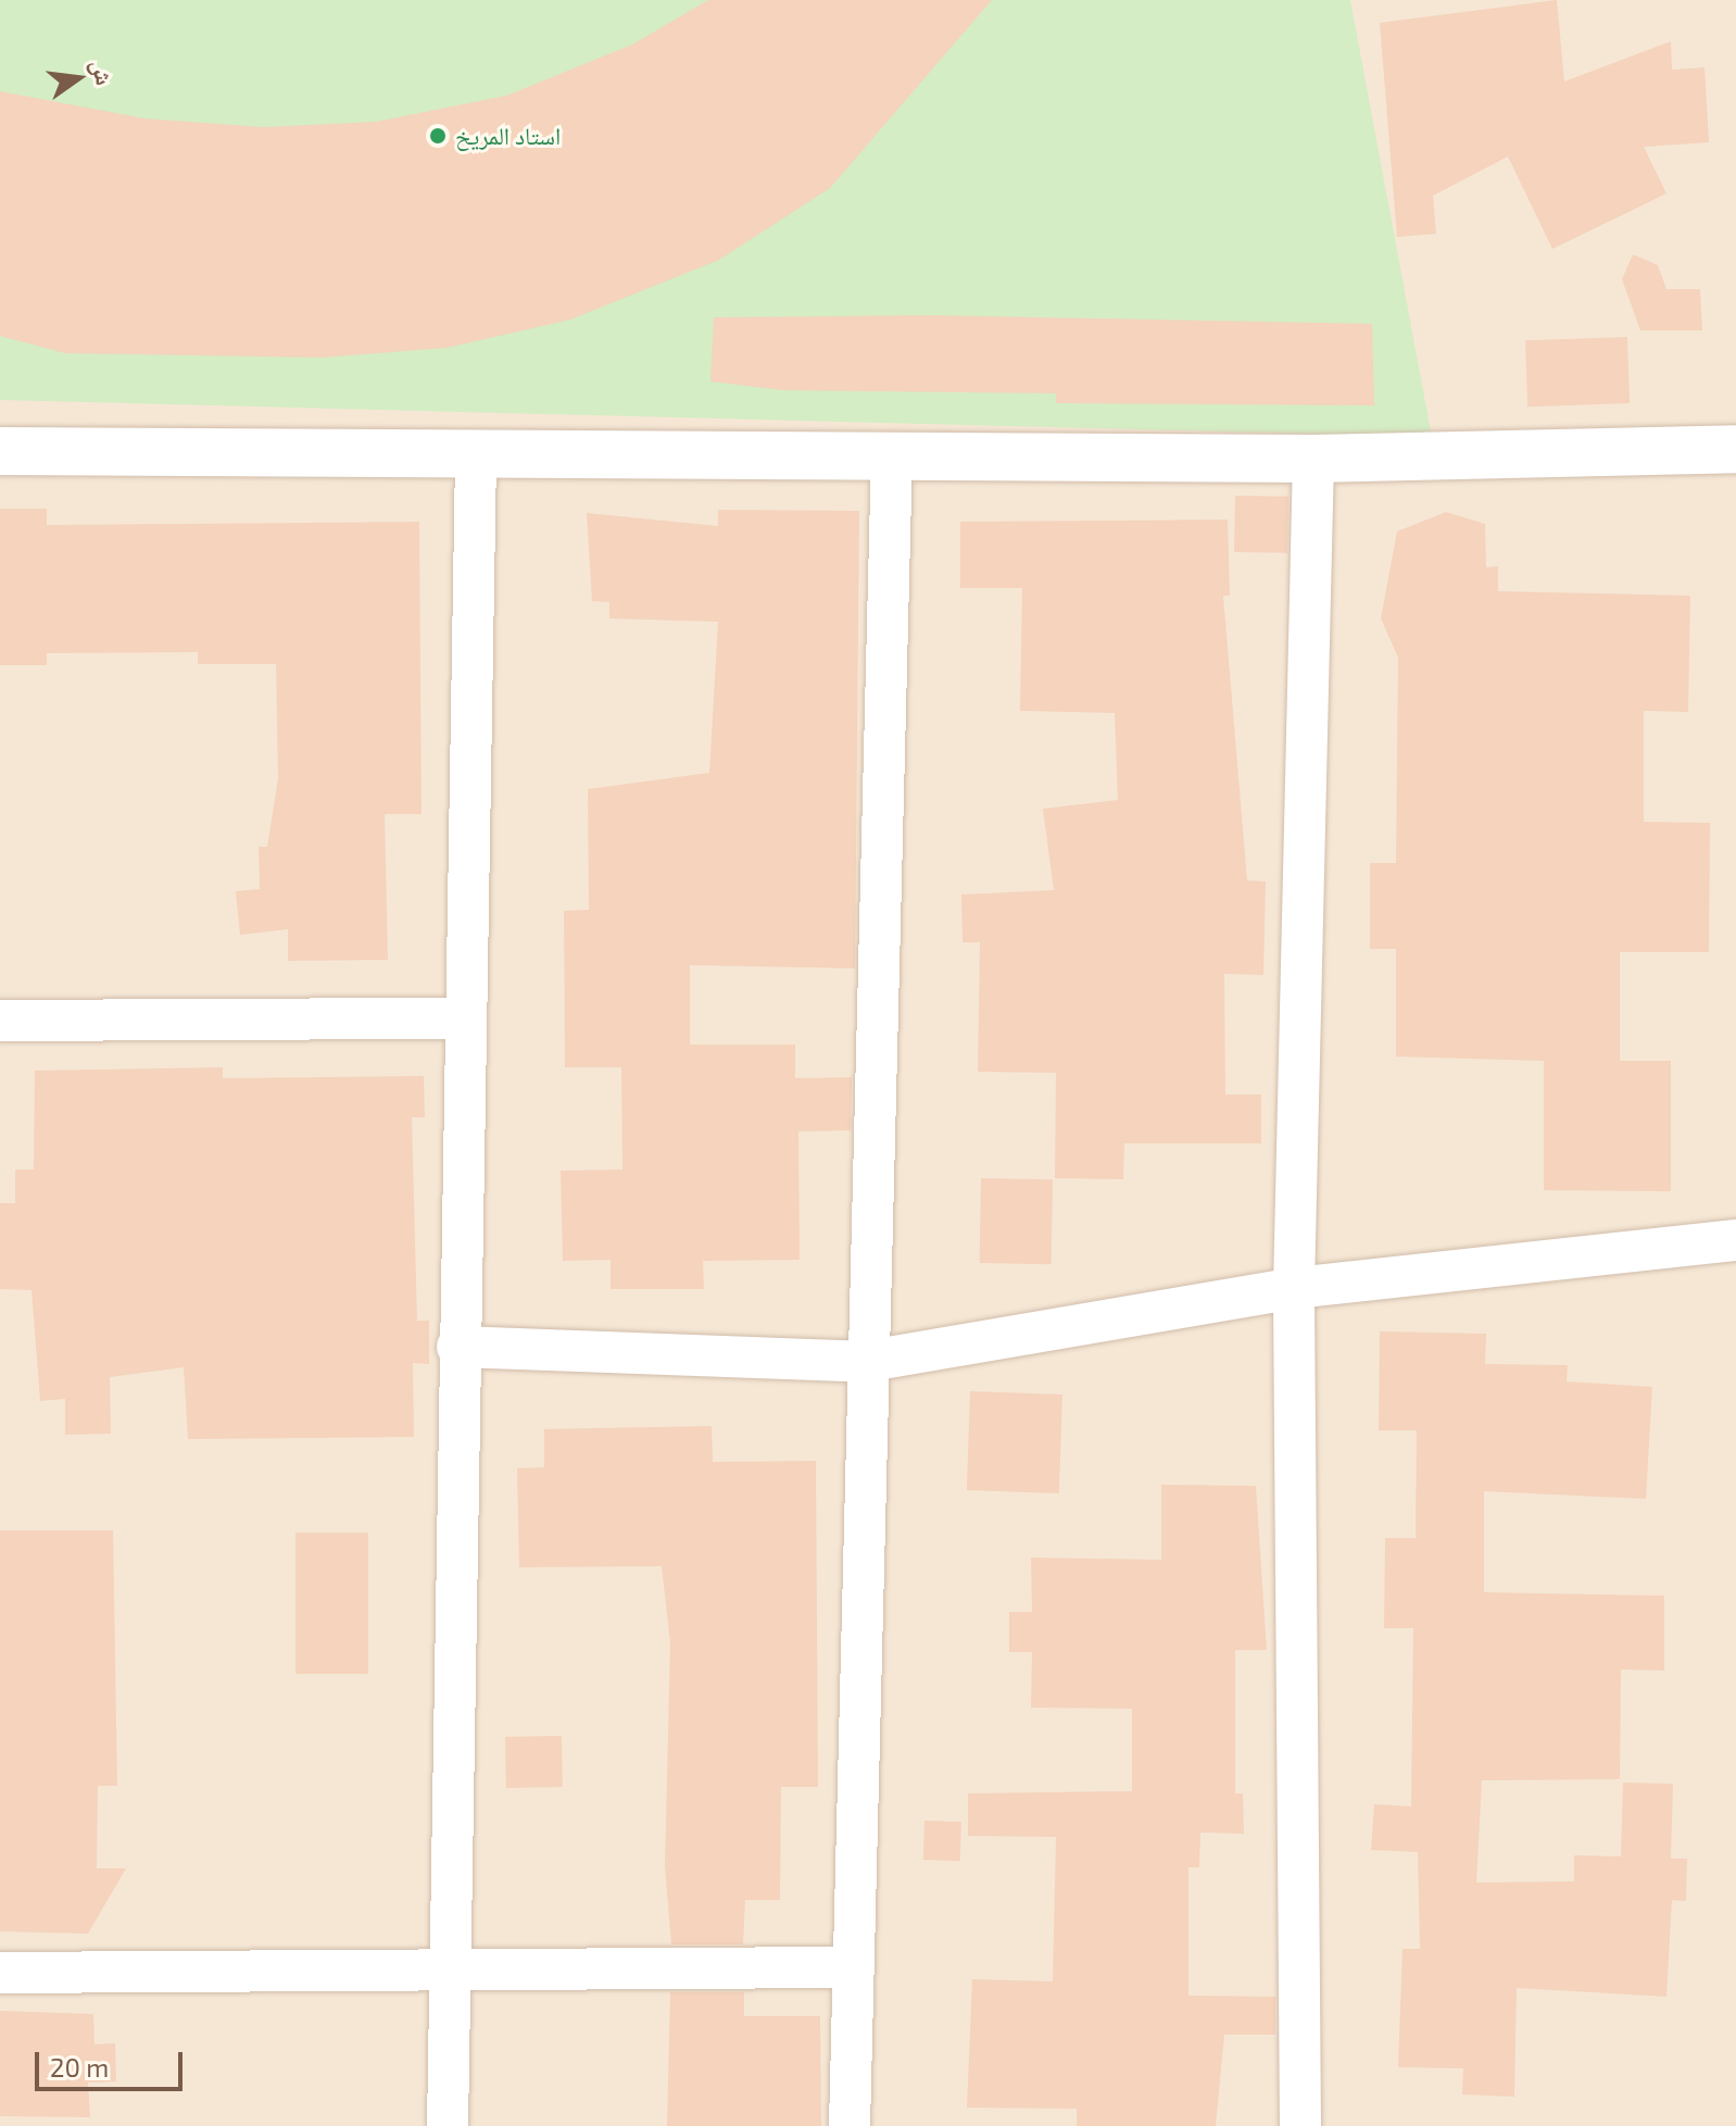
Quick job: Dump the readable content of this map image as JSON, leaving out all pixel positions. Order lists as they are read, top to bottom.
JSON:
{
  "places": ["استاد المريخ"],
  "scale_bar": "20 m",
  "north": "right"
}
